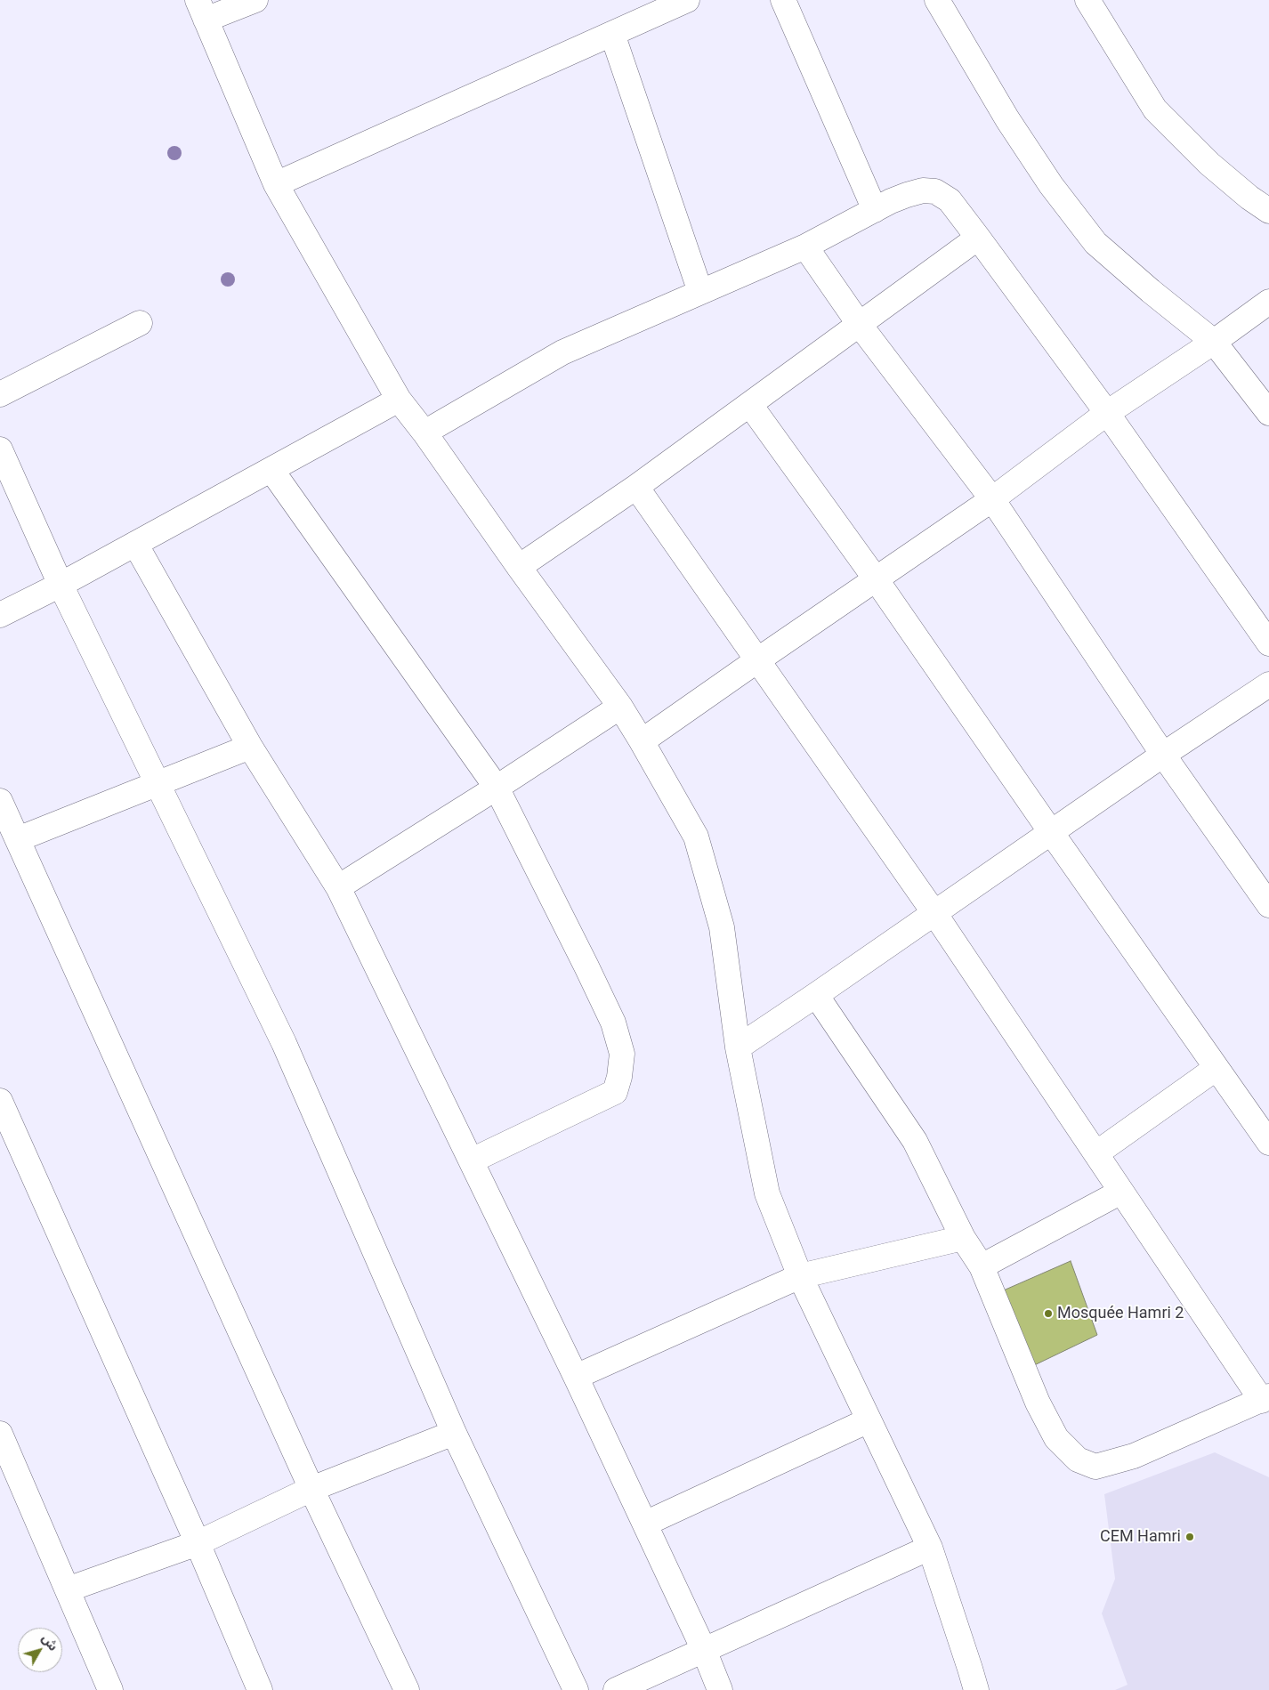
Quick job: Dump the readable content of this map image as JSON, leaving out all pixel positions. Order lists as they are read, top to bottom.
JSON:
{
  "places": ["Mosquée Hamri 2", "CEM Hamri"],
  "north": "top right"
}
